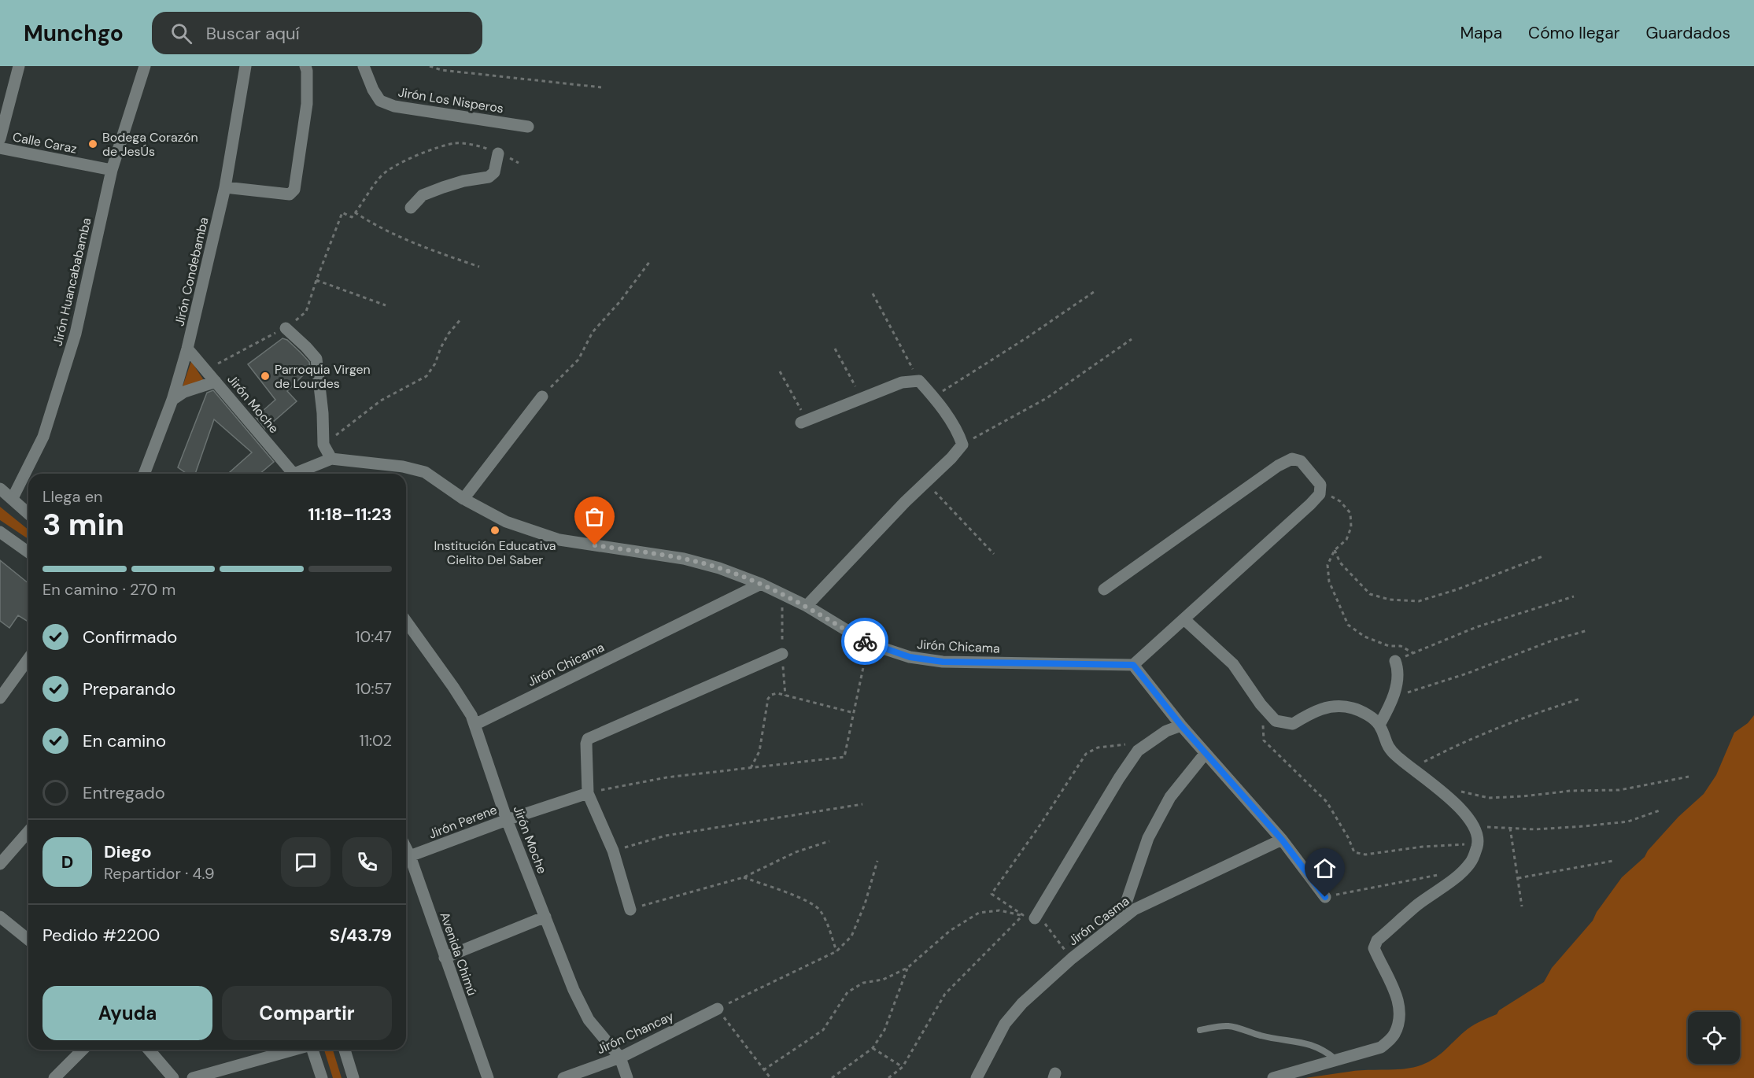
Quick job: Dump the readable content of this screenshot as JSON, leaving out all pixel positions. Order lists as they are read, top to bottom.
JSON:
{
  "streets": {
    "street": [
      "Jirón Los Nisperos",
      "Calle Caraz",
      "Jirón Condebamba",
      "Jirón Huancababamba",
      "Jirón Moche",
      "Jirón Chicama",
      "Jirón Perene",
      "Jirón Casma",
      "Avenida Chimú",
      "Jirón Chancay"
    ]
  },
  "crossings": [
    ["Calle Caraz", "Jirón Huancababamba"],
    ["Jirón Condebamba", "Jirón Moche"],
    ["Jirón Moche", "Jirón Chicama"],
    ["Jirón Moche", "Jirón Perene"],
    ["Jirón Moche", "Jirón Chancay"]
  ],
  "places": ["Bodega Corazón de JesÚs", "Parroquia Virgen de Lourdes", "Institución Educativa Cielito Del Saber"],
  "page": {
    "header": "Munchgo",
    "search": "Buscar aquí",
    "nav": ["Mapa", "Cómo llegar", "Guardados"],
    "heading": ["3 min", "Llega en", "11:18–11:23"],
    "panel": [
      "Diego",
      "Repartidor · 4.9",
      "Pedido #2200",
      "S/43.79"
    ],
    "bar": "En camino · 270 m",
    "list": [
      ["Confirmado", "10:47"],
      ["Preparando", "10:57"],
      ["En camino", "11:02"],
      "Entregado"
    ],
    "round": "D",
    "buttons": ["Ayuda", "Compartir"]
  }
}
